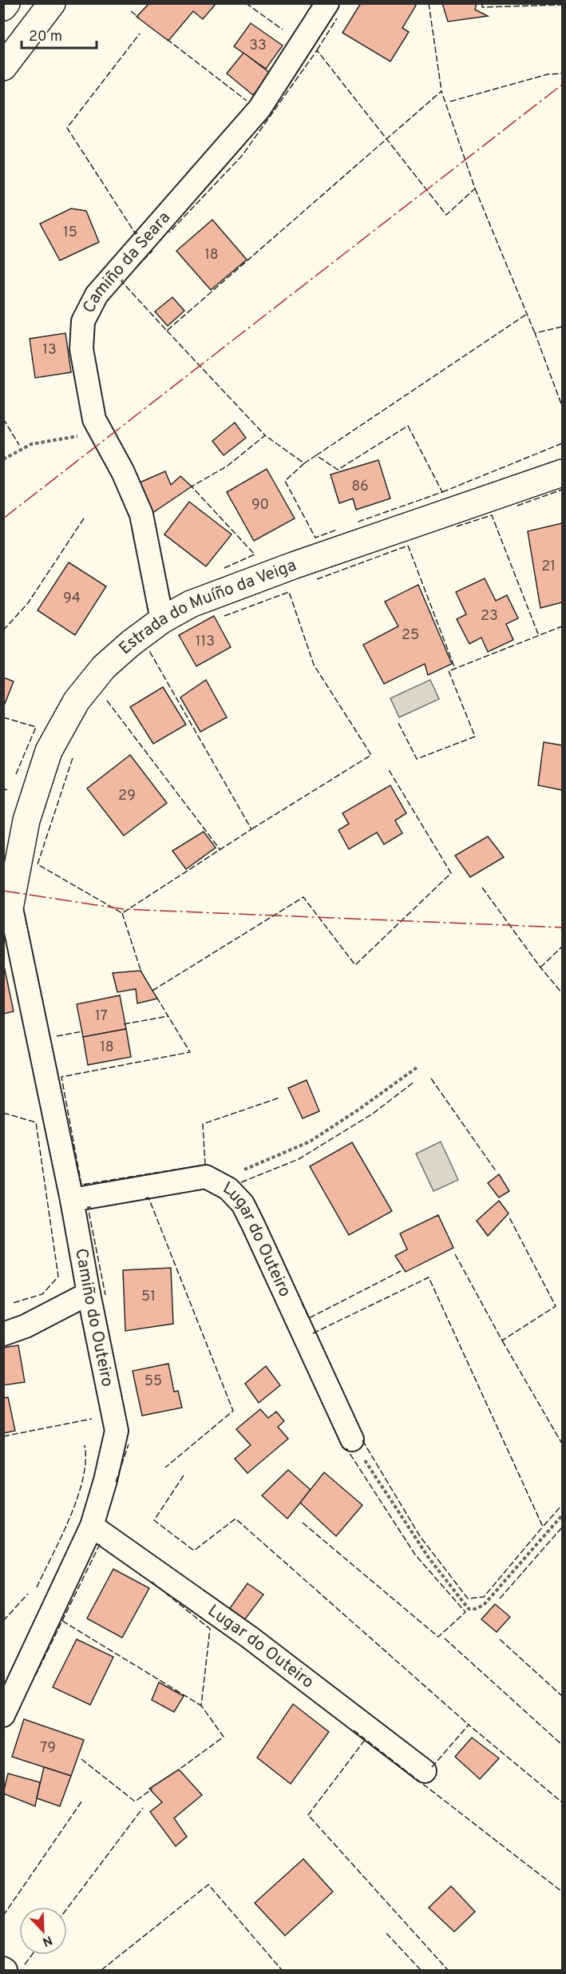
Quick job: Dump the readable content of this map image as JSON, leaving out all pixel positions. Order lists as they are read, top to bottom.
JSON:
{
  "streets": {
    "main road": ["Estrada do Muíño da Veiga"],
    "street": ["Camiño da Seara", "Lugar do Outeiro", "Camiño do Outeiro"]
  },
  "crossings": [
    ["Camiño da Seara", "Estrada do Muíño da Veiga"],
    ["Estrada do Muíño da Veiga", "Camiño do Outeiro"],
    ["Lugar do Outeiro", "Camiño do Outeiro"]
  ],
  "house_numbers": [
    "33",
    "15",
    "18",
    "13",
    "86",
    "90",
    "21",
    "94",
    "23",
    "25",
    "113",
    "29",
    "17",
    "18",
    "51",
    "55",
    "79"
  ],
  "scale_bar": "20 m",
  "north": "bottom right"
}
